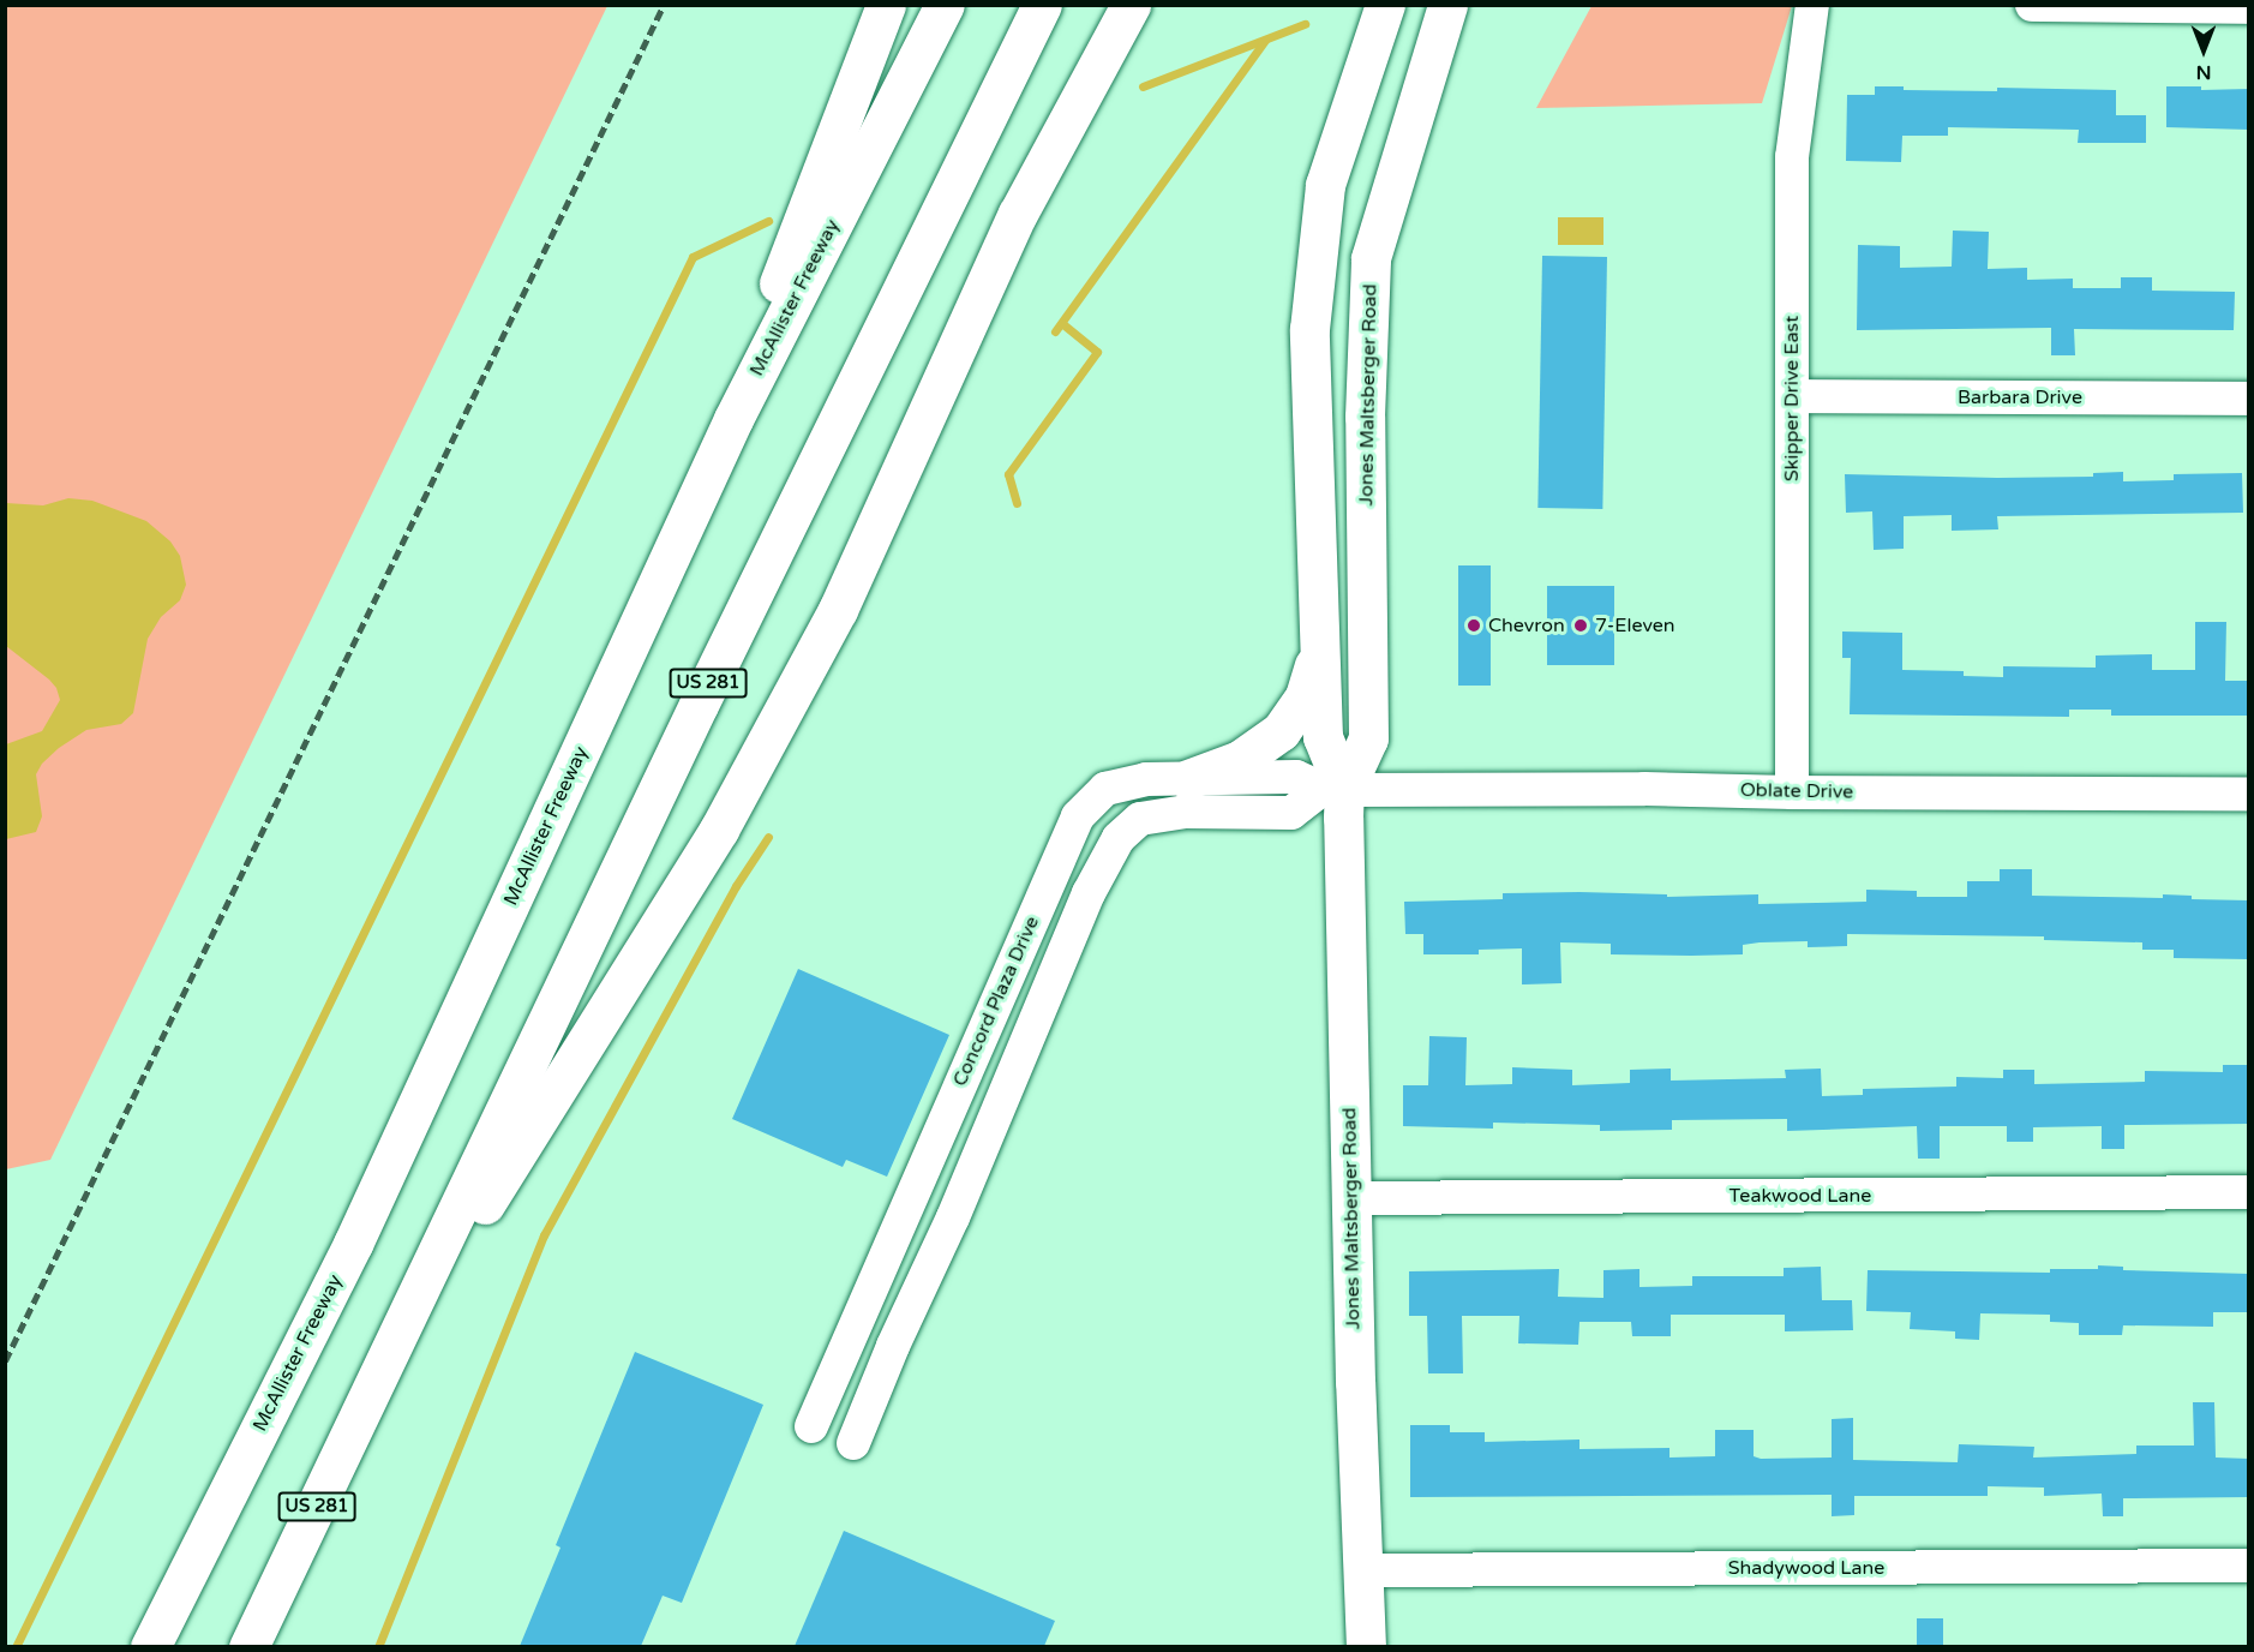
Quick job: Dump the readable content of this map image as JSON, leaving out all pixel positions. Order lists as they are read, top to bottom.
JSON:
{
  "streets": {
    "main road": ["McAllister Freeway", "Jones Maltsberger Road", "US 281"],
    "street": [
      "Barbara Drive",
      "Skipper Drive East",
      "Oblate Drive",
      "Concord Plaza Drive",
      "Teakwood Lane",
      "Shadywood Lane"
    ]
  },
  "crossings": [
    ["Jones Maltsberger Road", "Oblate Drive"],
    ["Jones Maltsberger Road", "Concord Plaza Drive"],
    ["Jones Maltsberger Road", "Teakwood Lane"],
    ["Jones Maltsberger Road", "Shadywood Lane"],
    ["Barbara Drive", "Skipper Drive East"],
    ["Skipper Drive East", "Oblate Drive"],
    ["Oblate Drive", "Concord Plaza Drive"]
  ],
  "places": ["Chevron", "7-Eleven"],
  "north": "bottom"
}
